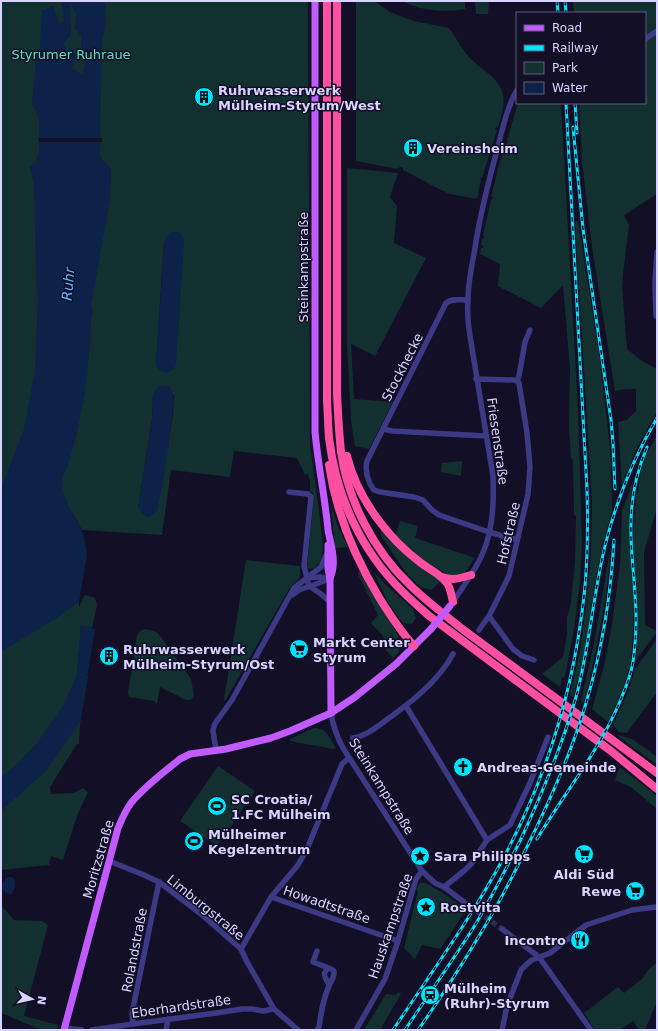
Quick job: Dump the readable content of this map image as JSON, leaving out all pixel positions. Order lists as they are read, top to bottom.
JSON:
{
  "streets": {
    "main road": ["Steinkampstraße", "Friesenstraße", "Moritzstraße"],
    "street": [
      "Stockhecke",
      "Hofstraße",
      "Howadtstraße",
      "Limburgstraße",
      "Hauskampstraße",
      "Rolandstraße",
      "Eberhardstraße"
    ]
  },
  "crossings": [
    ["Steinkampstraße", "Friesenstraße"],
    ["Steinkampstraße", "Hauskampstraße"],
    ["Stockhecke", "Friesenstraße"],
    ["Friesenstraße", "Moritzstraße"],
    ["Moritzstraße", "Limburgstraße"],
    ["Howadtstraße", "Hauskampstraße"],
    ["Limburgstraße", "Rolandstraße"],
    ["Limburgstraße", "Eberhardstraße"],
    ["Rolandstraße", "Eberhardstraße"]
  ],
  "water": ["Ruhr"],
  "parks": ["Styrumer Ruhraue"],
  "places": {
    "building": ["Ruhrwasserwerk Mülheim-Styrum/West", "Vereinsheim", "Ruhrwasserwerk Mülheim-Styrum/Ost"],
    "supermarket": ["Markt Center Styrum", "Aldi Süd", "Rewe"],
    "church": ["Andreas-Gemeinde"],
    "sports": ["SC Croatia/ 1.FC Mülheim", "Mülheimer Kegelzentrum"],
    "place": ["Sara Philipps", "Rostvita"],
    "restaurant": ["Incontro"],
    "station": ["Mülheim (Ruhr)-Styrum"]
  },
  "legend": [
    "Road",
    "Railway",
    "Park",
    "Water"
  ],
  "north": "right"
}
